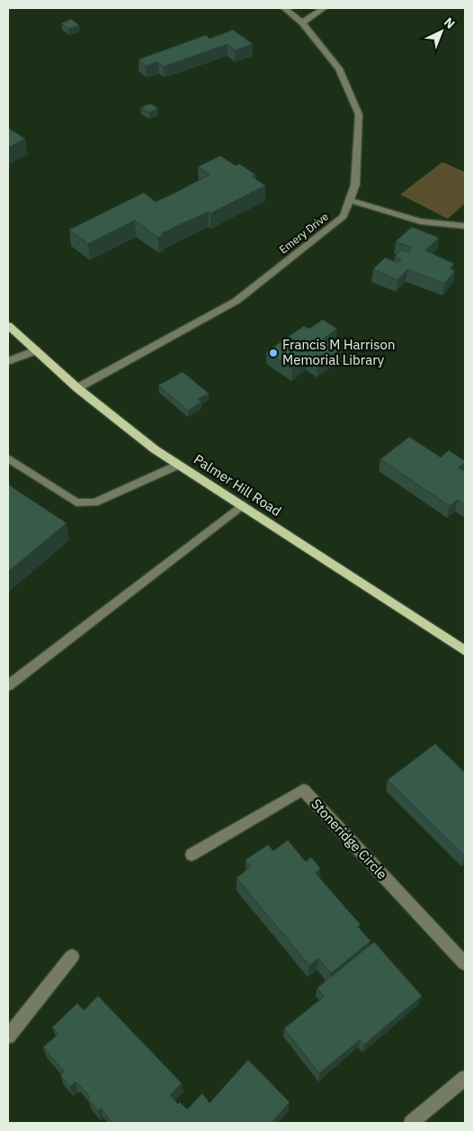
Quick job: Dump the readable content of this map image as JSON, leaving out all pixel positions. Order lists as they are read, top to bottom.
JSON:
{
  "streets": {
    "main road": ["Palmer Hill Road"],
    "street": ["Emery Drive", "Stoneridge Circle"]
  },
  "crossings": [
    ["Emery Drive", "Palmer Hill Road"]
  ],
  "places": ["Francis M Harrison Memorial Library"],
  "north": "top right"
}
